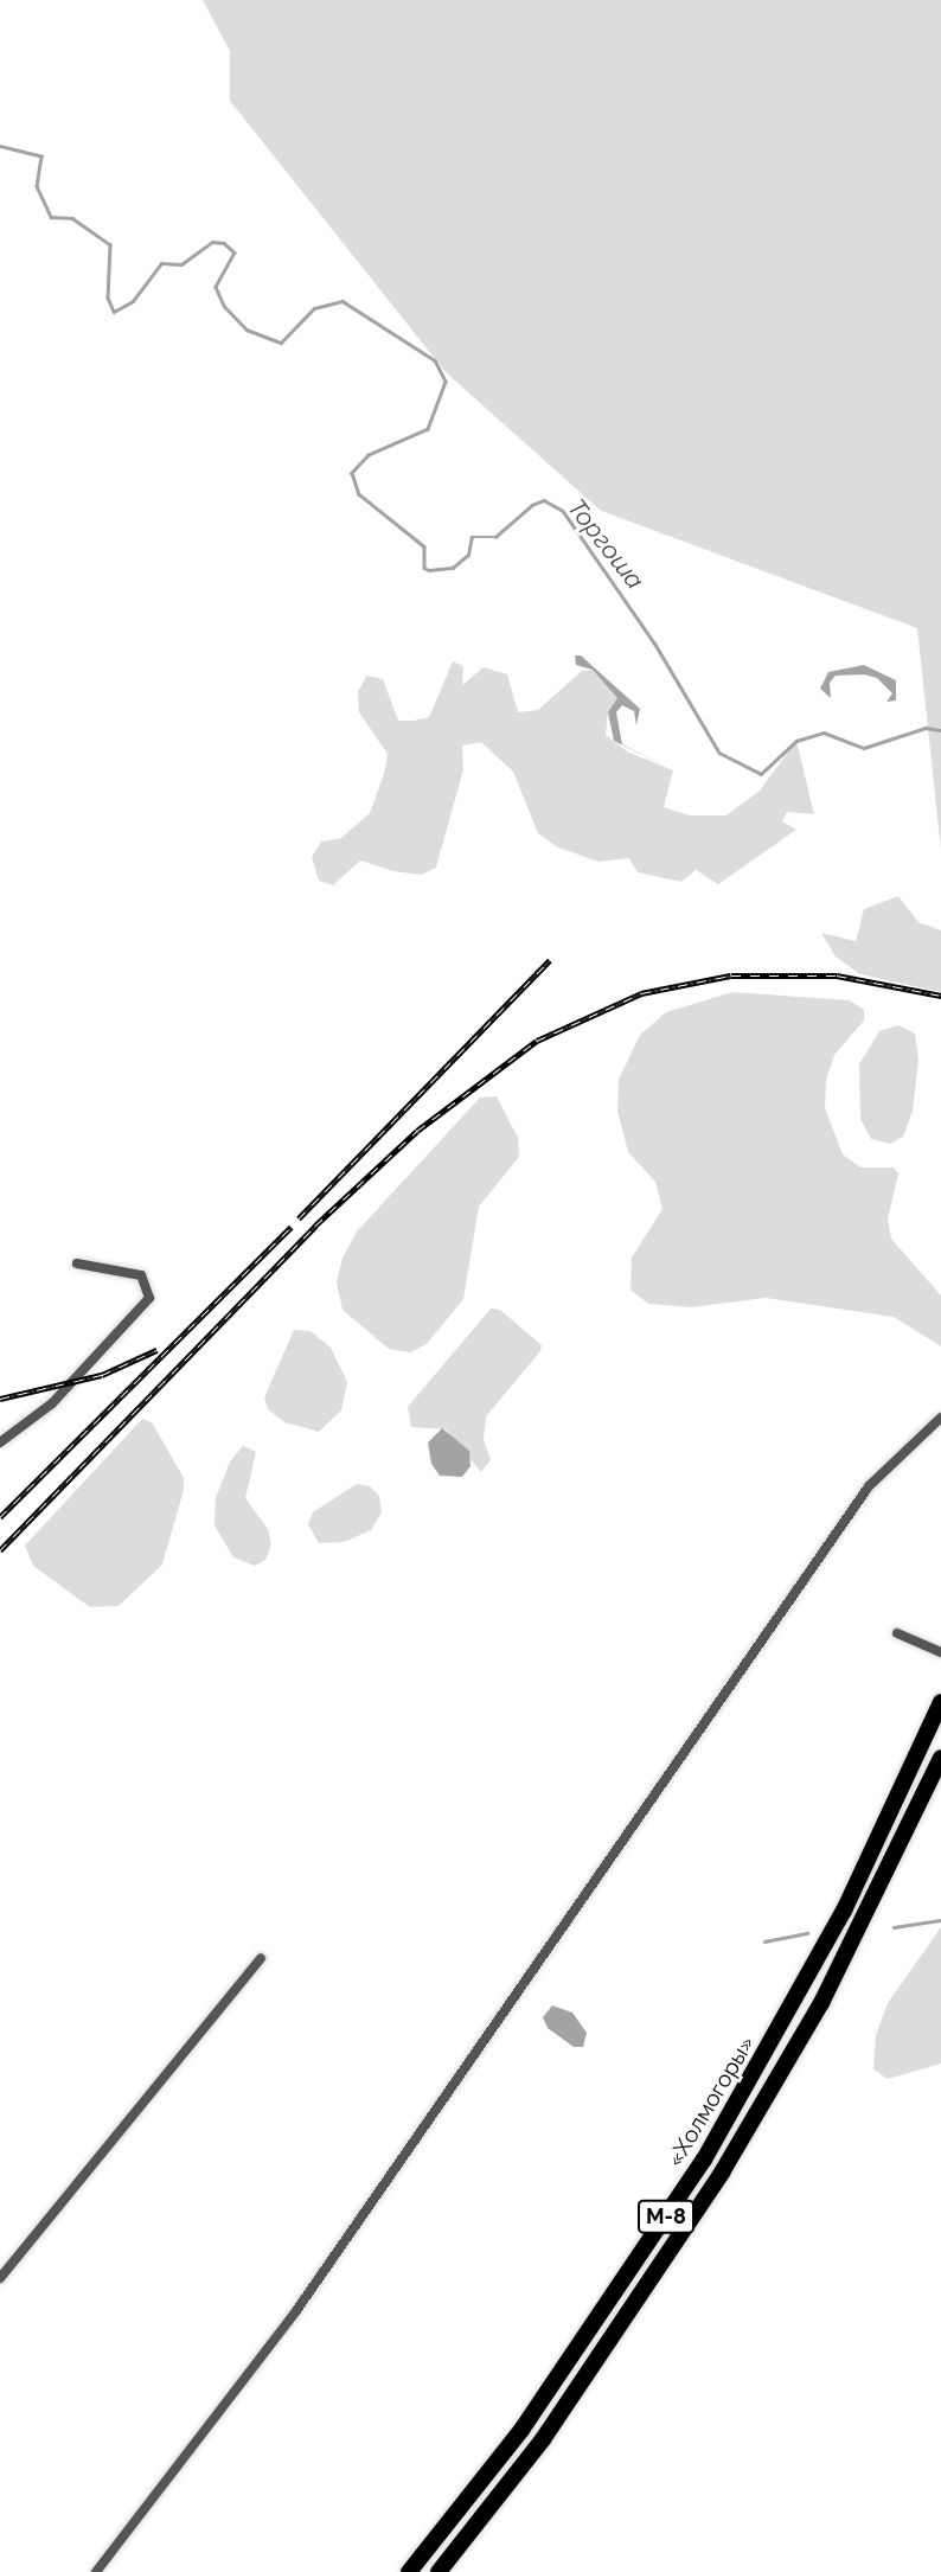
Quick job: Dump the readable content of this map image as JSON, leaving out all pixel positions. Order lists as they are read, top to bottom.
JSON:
{
  "streets": {
    "highway": ["«Холмогоры»", "М-8"]
  },
  "water": ["Торгоша"]
}
